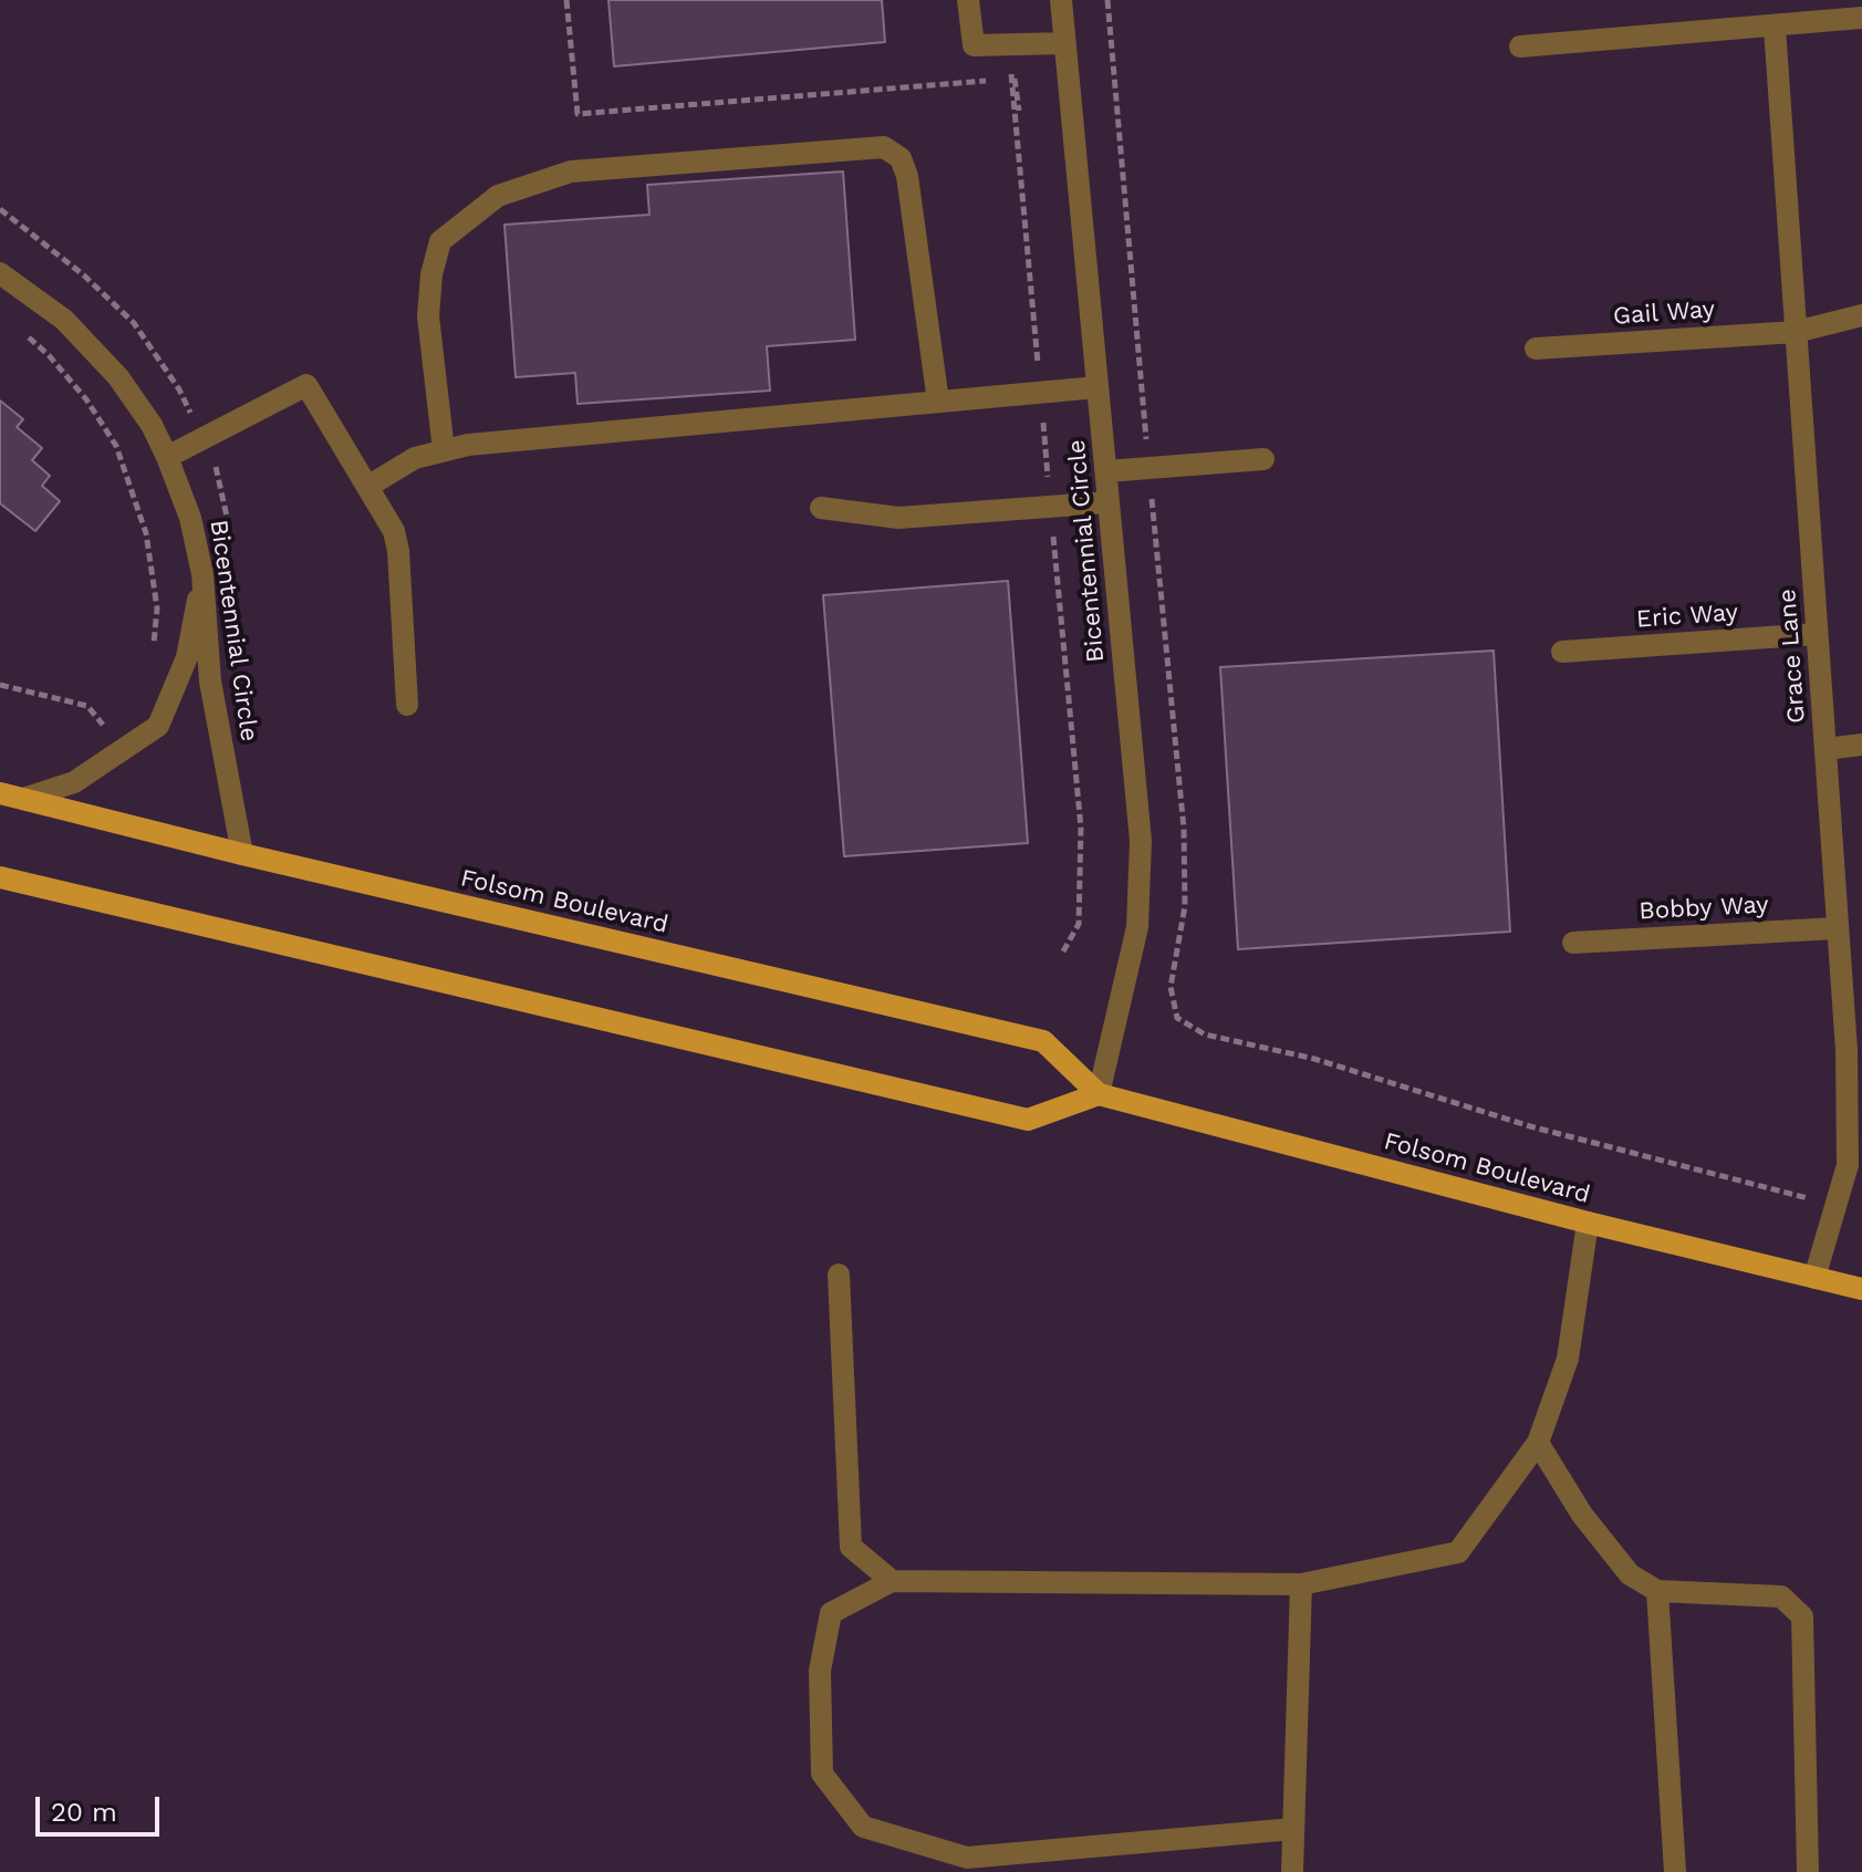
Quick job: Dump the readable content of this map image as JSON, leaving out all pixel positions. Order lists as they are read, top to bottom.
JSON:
{
  "streets": {
    "main road": ["Folsom Boulevard"],
    "street": [
      "Gail Way",
      "Bicentennial Circle",
      "Eric Way",
      "Grace Lane",
      "Bobby Way"
    ]
  },
  "crossings": [
    ["Gail Way", "Grace Lane"],
    ["Bicentennial Circle", "Folsom Boulevard"],
    ["Eric Way", "Grace Lane"],
    ["Grace Lane", "Folsom Boulevard"],
    ["Grace Lane", "Bobby Way"]
  ],
  "scale_bar": "20 m"
}
